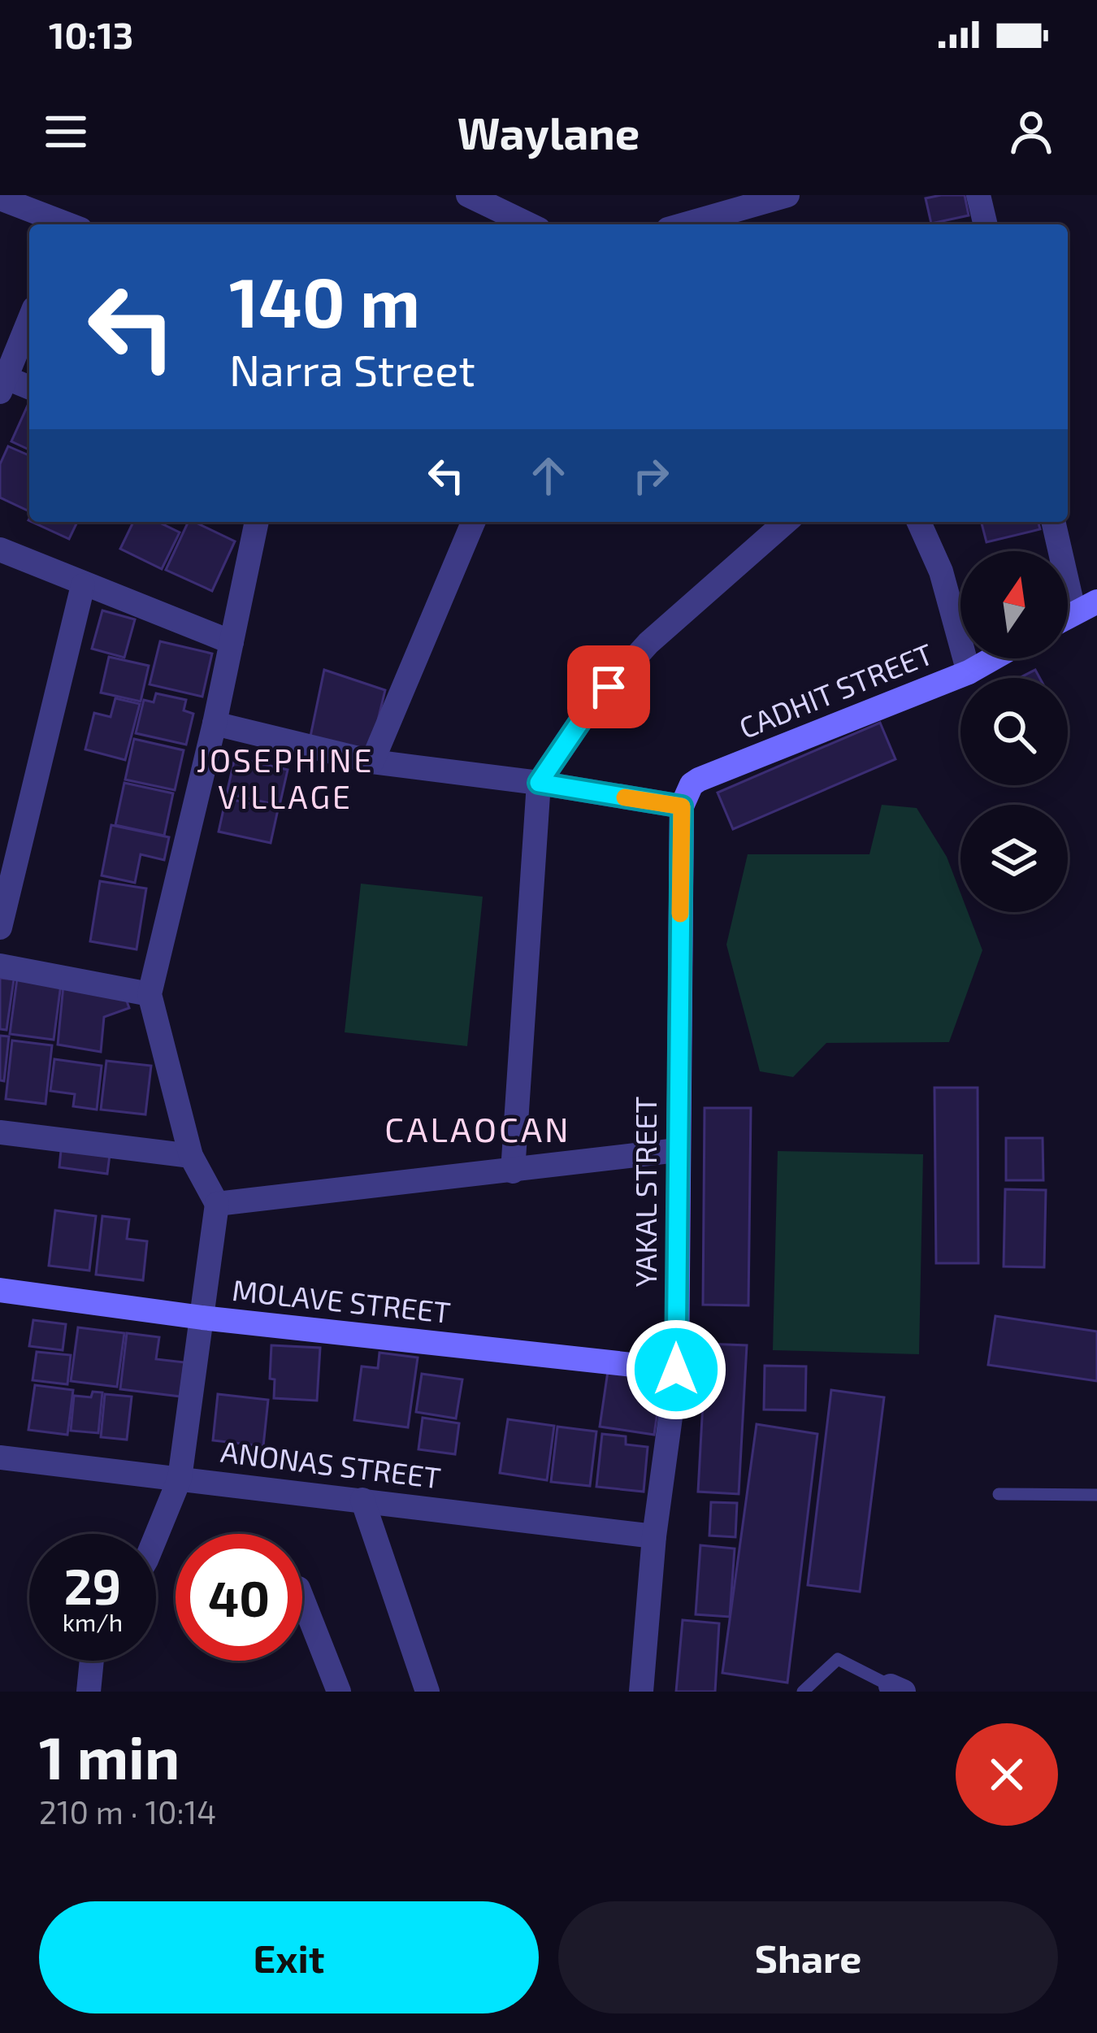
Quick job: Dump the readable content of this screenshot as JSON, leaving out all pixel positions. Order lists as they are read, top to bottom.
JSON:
{
  "streets": {
    "street": [
      "CADHIT STREET",
      "YAKAL STREET",
      "MOLAVE STREET",
      "ANONAS STREET"
    ]
  },
  "crossings": [
    ["CADHIT STREET", "YAKAL STREET"],
    ["YAKAL STREET", "MOLAVE STREET"],
    ["YAKAL STREET", "ANONAS STREET"]
  ],
  "districts": ["JOSEPHINE VILLAGE", "CALAOCAN"],
  "north": "top",
  "page": {
    "status": "10:13",
    "header": "Waylane",
    "turn": ["140 m", "Narra Street"],
    "speed": "29 km/h",
    "limit": "40",
    "heading": ["1 min", "210 m · 10:14"],
    "buttons": ["Exit", "Share"]
  }
}
